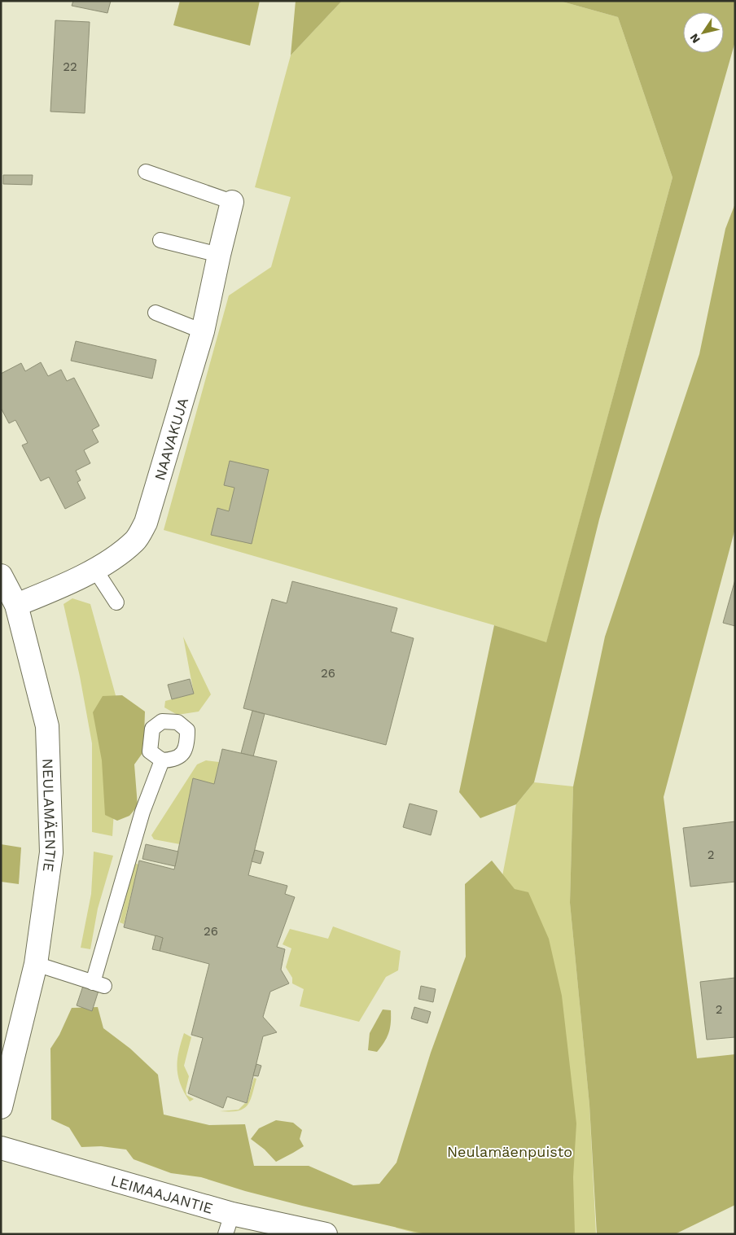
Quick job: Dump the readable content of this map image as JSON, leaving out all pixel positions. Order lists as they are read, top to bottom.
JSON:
{
  "streets": {
    "street": ["NAAVAKUJA", "NEULAMÄENTIE", "LEIMAAJANTIE"]
  },
  "crossings": [
    ["NAAVAKUJA", "NEULAMÄENTIE"]
  ],
  "parks": ["Neulamäenpuisto"],
  "house_numbers": [
    "22",
    "26",
    "2",
    "26",
    "2"
  ],
  "north": "bottom left"
}
